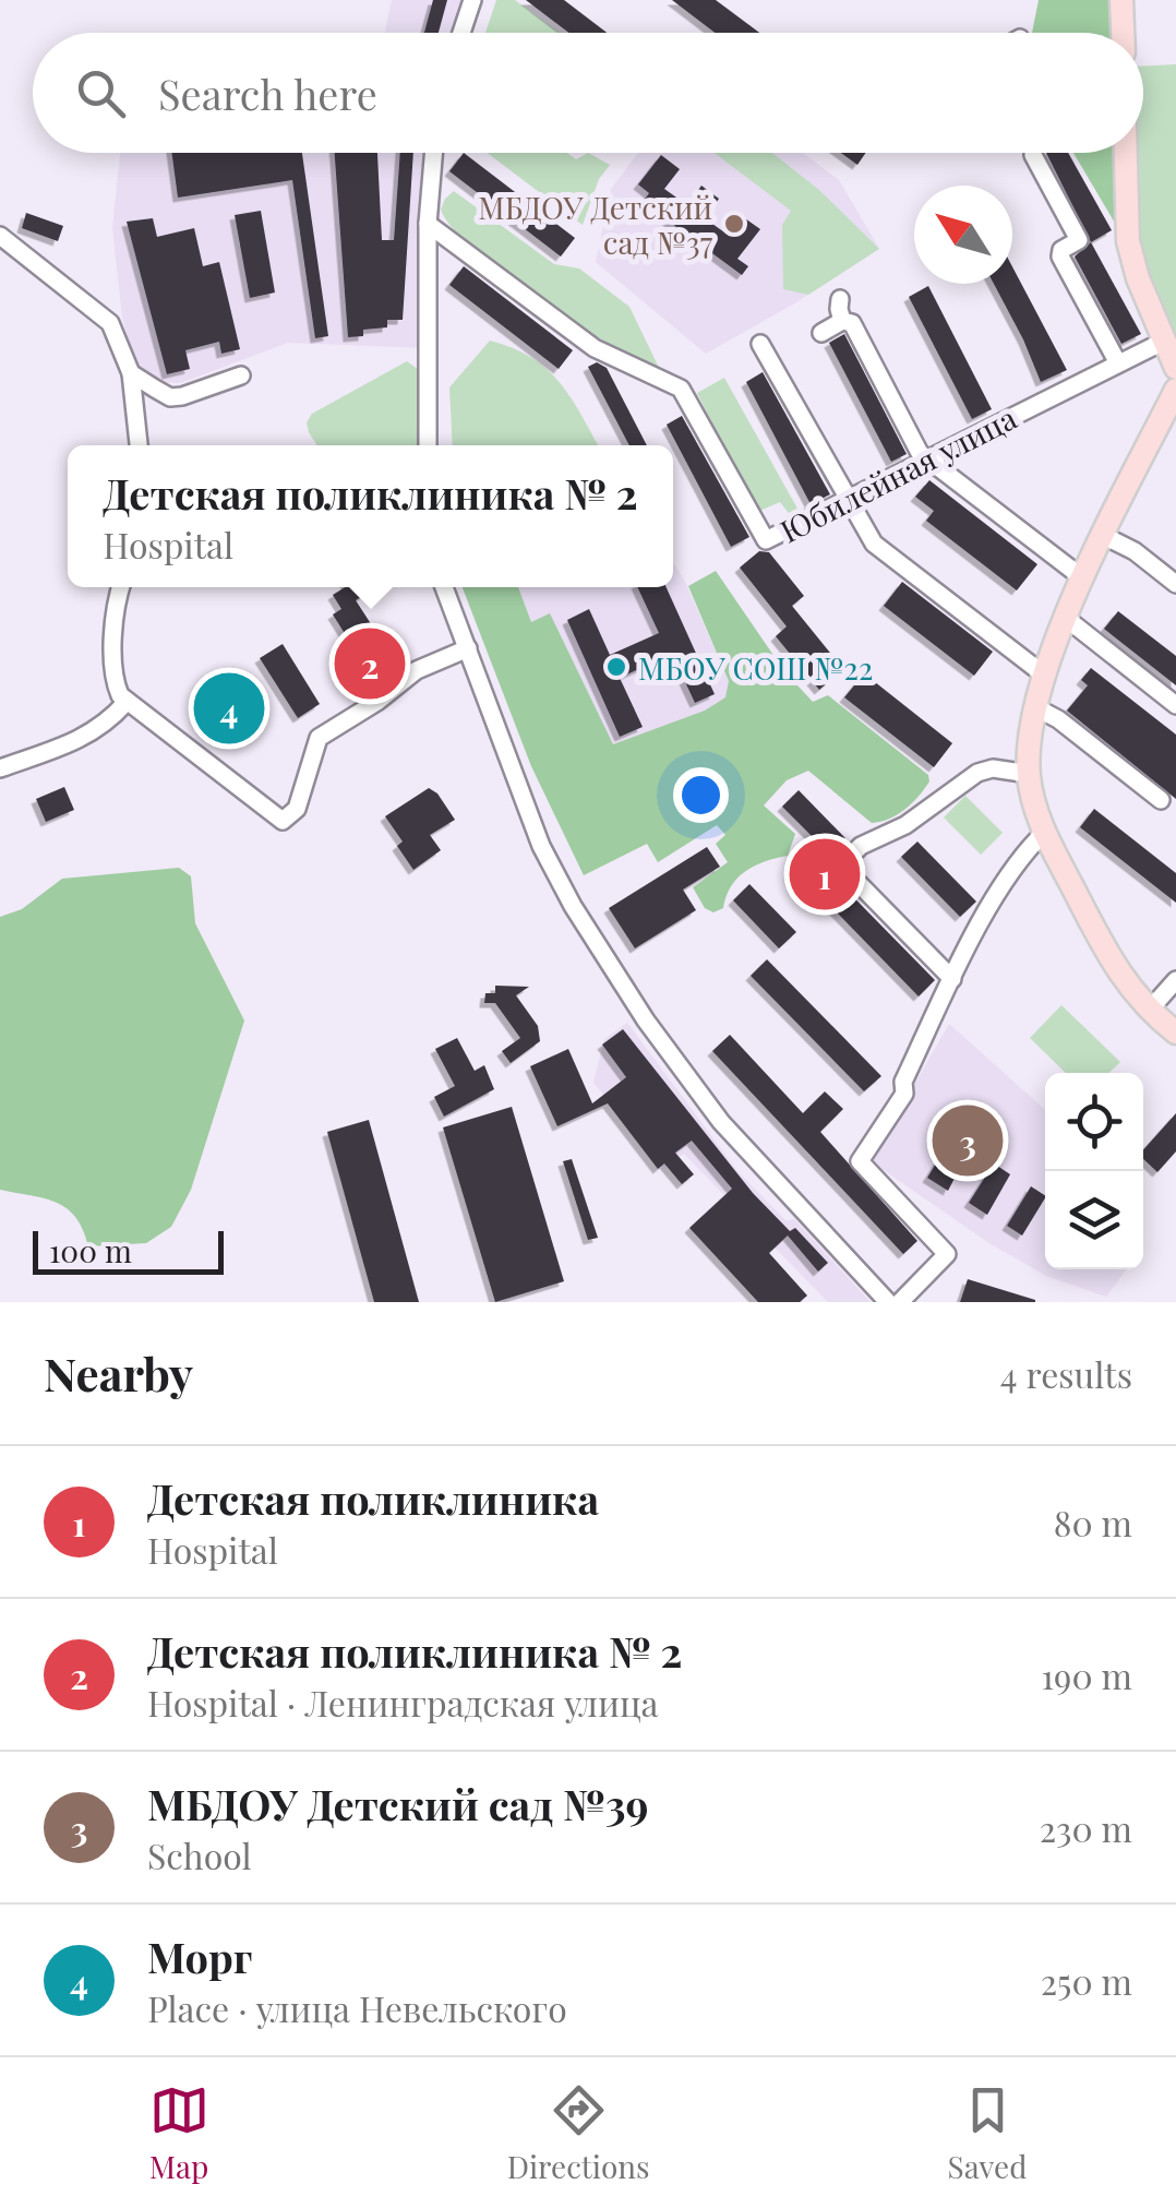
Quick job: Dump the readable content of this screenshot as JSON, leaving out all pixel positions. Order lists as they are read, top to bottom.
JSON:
{
  "streets": {
    "street": ["Юбилейная улица"]
  },
  "places": ["МБДОУ Детский сад №37", "МБОУ СОШ №22"],
  "scale_bar": "100 m",
  "north": "top left",
  "page": {
    "search": "Search here",
    "popup": ["Детская поликлиника № 2", "Hospital"],
    "pins": [
      "2",
      "4",
      "1",
      "3"
    ],
    "scale": "100 m",
    "heading": ["Nearby", "4 results"],
    "list": [
      {
        "mark": "1",
        "name": "Детская поликлиника",
        "note": "Hospital",
        "value": "80 m"
      },
      {
        "mark": "2",
        "name": "Детская поликлиника № 2",
        "note": "Hospital · Ленинградская улица",
        "value": "190 m"
      },
      {
        "mark": "3",
        "name": "МБДОУ Детский сад №39",
        "note": "School",
        "value": "230 m"
      },
      {
        "mark": "4",
        "name": "Морг",
        "note": "Place · улица Невельского",
        "value": "250 m"
      }
    ],
    "nav": ["Map", "Directions", "Saved"]
  }
}
